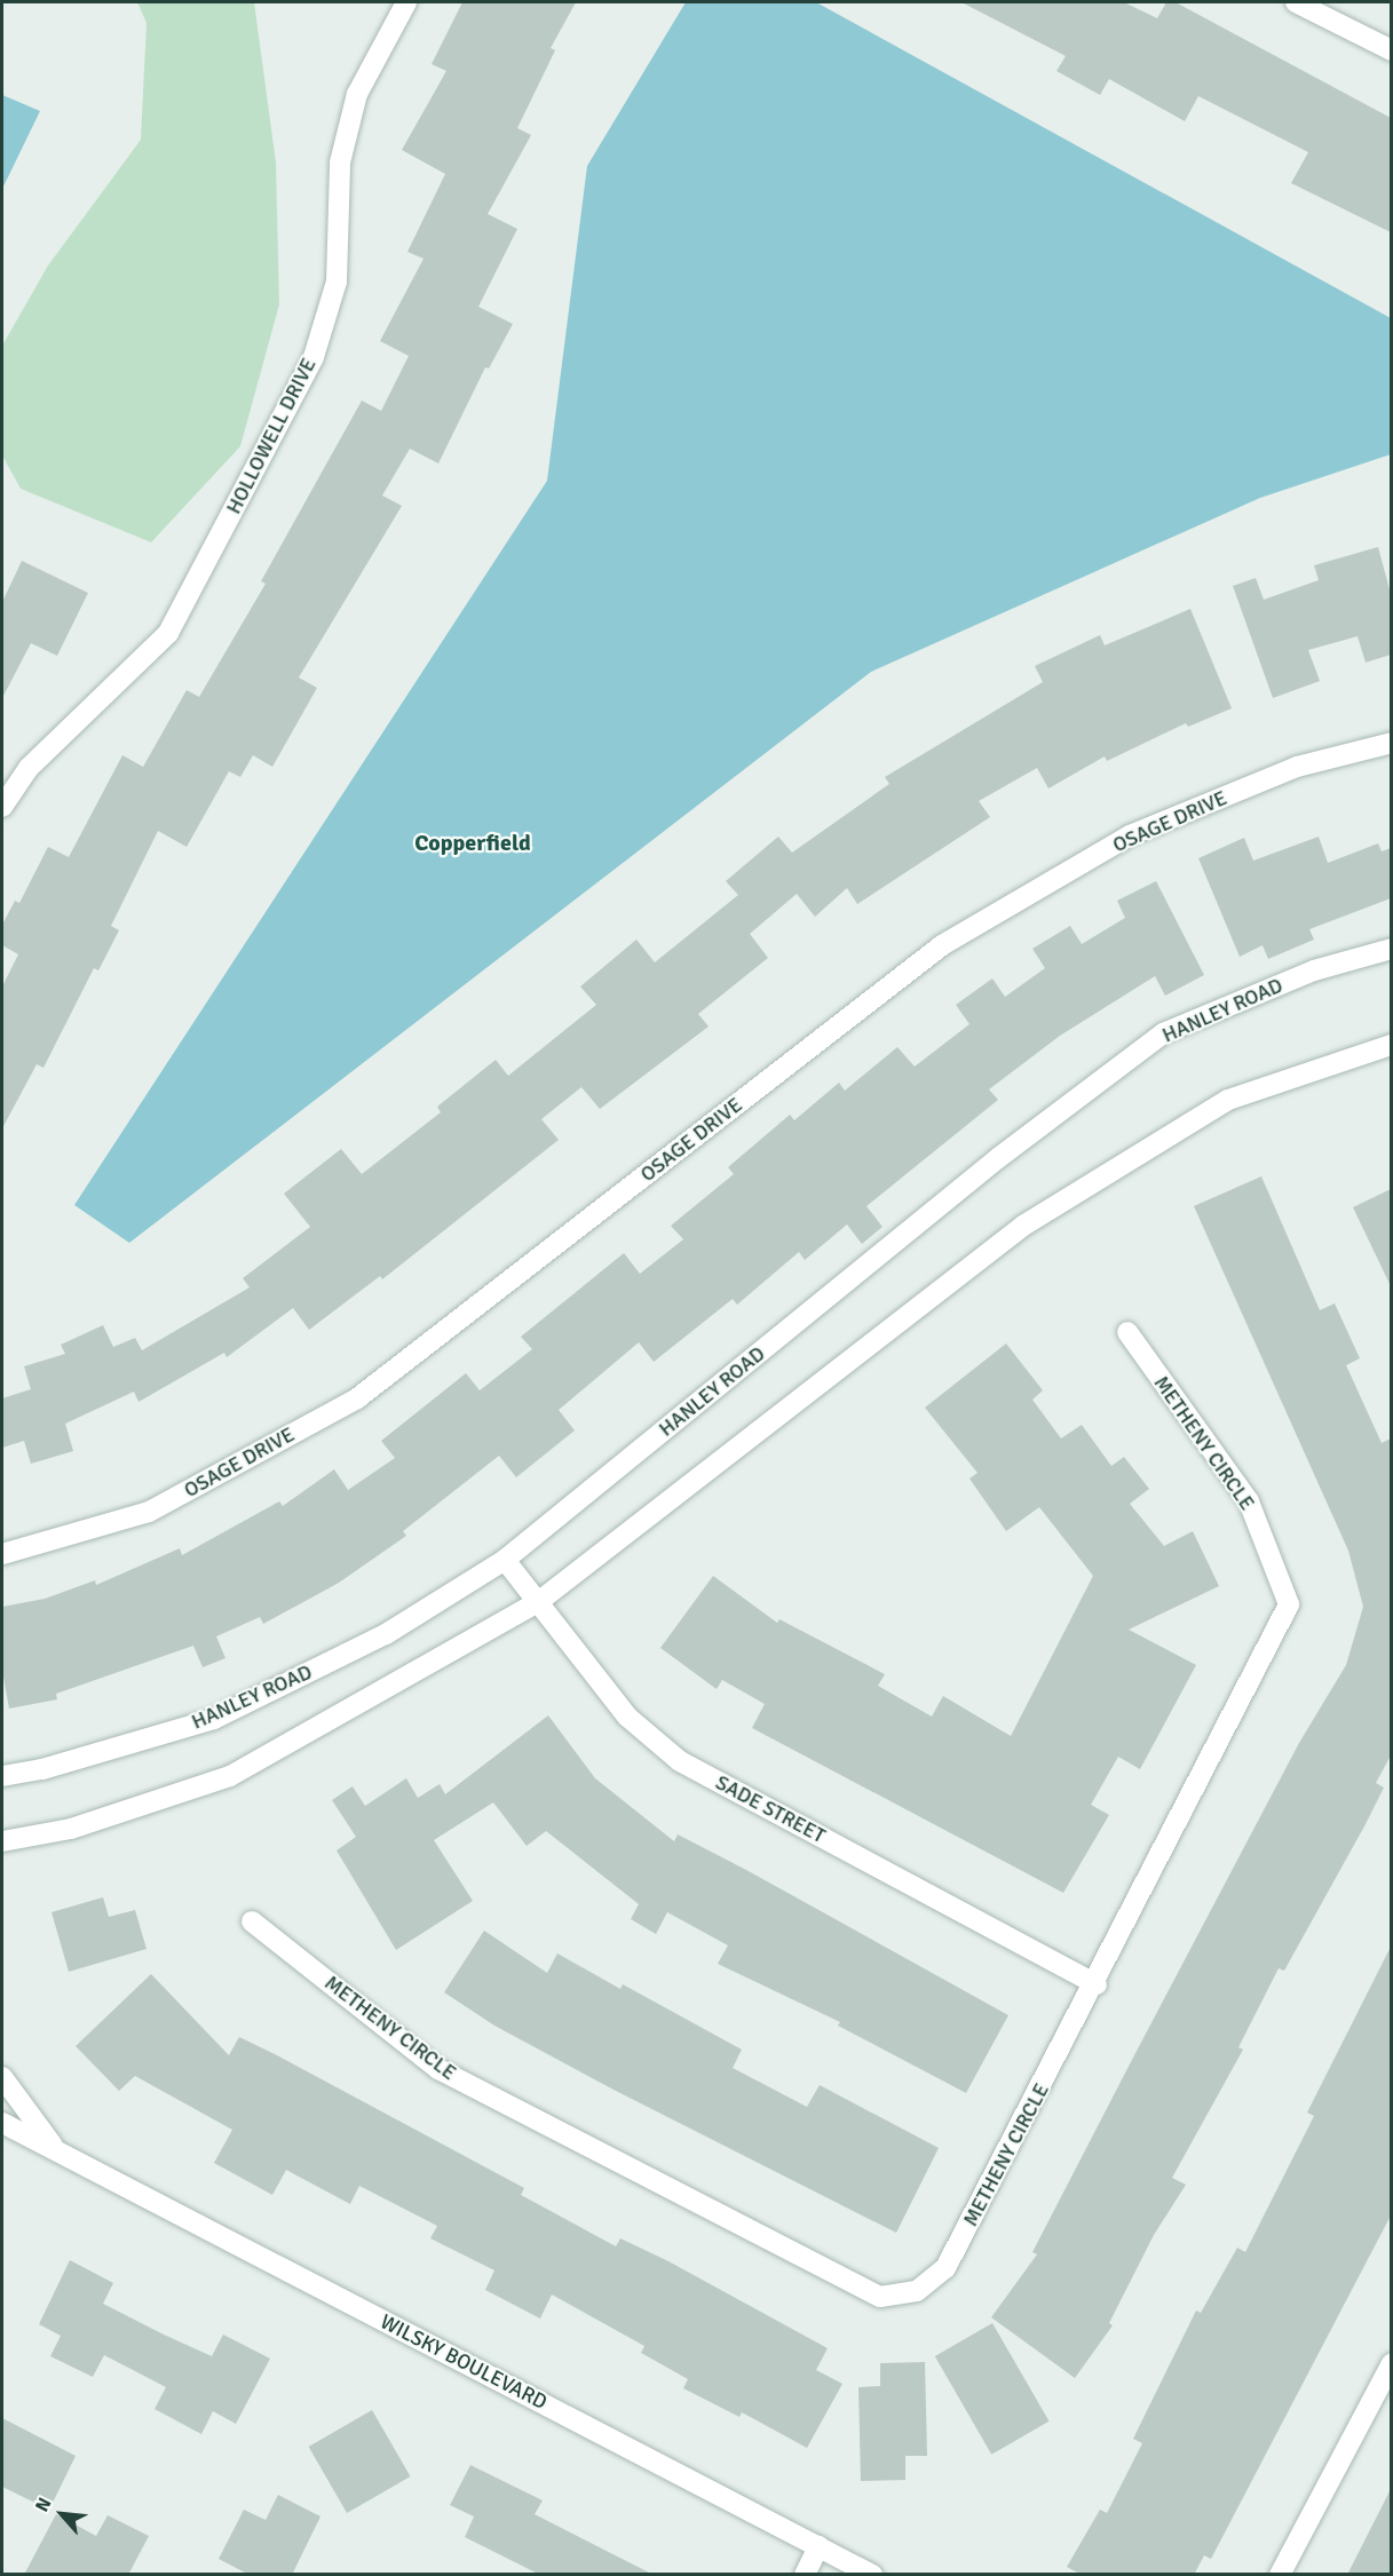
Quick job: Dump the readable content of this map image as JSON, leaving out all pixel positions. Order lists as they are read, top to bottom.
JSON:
{
  "streets": {
    "street": [
      "HOLLOWELL DRIVE",
      "OSAGE DRIVE",
      "HANLEY ROAD",
      "METHENY CIRCLE",
      "SADE STREET",
      "WILSKY BOULEVARD"
    ]
  },
  "crossings": [
    ["HANLEY ROAD", "SADE STREET"],
    ["METHENY CIRCLE", "SADE STREET"]
  ],
  "districts": ["Copperfield"],
  "north": "top left"
}
